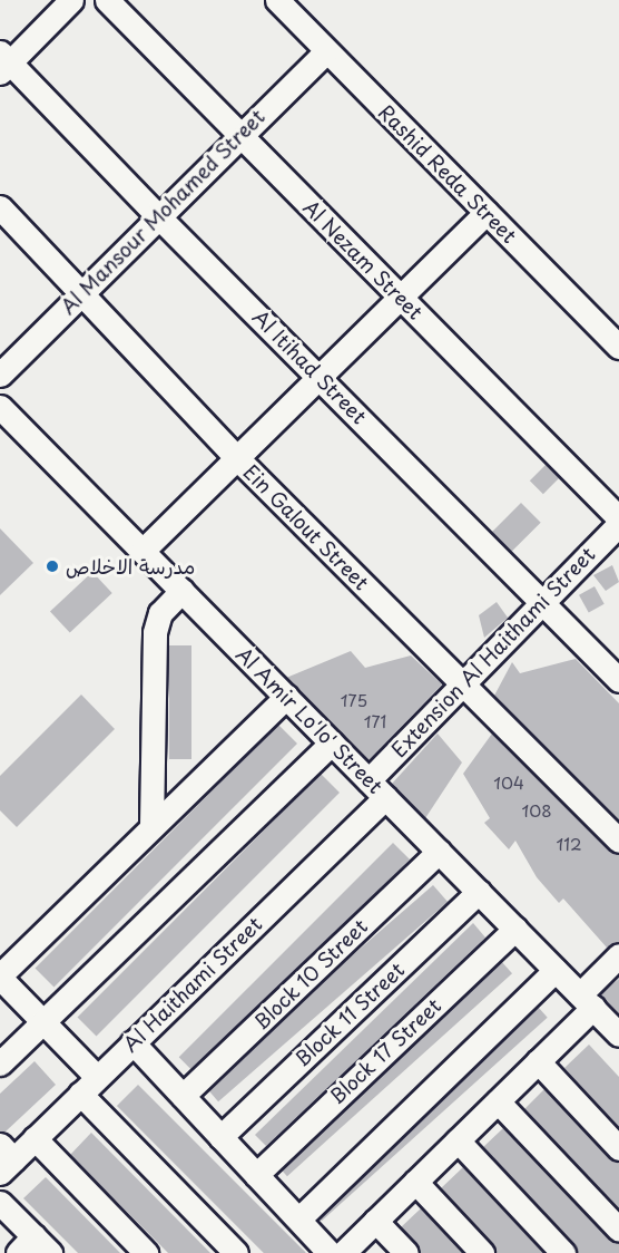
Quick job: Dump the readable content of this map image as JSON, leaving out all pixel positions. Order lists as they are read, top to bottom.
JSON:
{
  "streets": {
    "street": [
      "Rashid Reda Street",
      "Al Mansour Mohamed Street",
      "Al Nezam Street",
      "Al Itihad Street",
      "Ein Galout Street",
      "Extension Al Haithami Street",
      "Al Amir Lo'lo' Street",
      "Block 10 Street",
      "Al Haithami Street",
      "Block 11 Street",
      "Block 17 Street"
    ]
  },
  "crossings": [
    ["Rashid Reda Street", "Al Mansour Mohamed Street"],
    ["Al Mansour Mohamed Street", "Al Nezam Street"],
    ["Al Mansour Mohamed Street", "Al Itihad Street"],
    ["Al Mansour Mohamed Street", "Ein Galout Street"],
    ["Al Itihad Street", "Extension Al Haithami Street"],
    ["Ein Galout Street", "Extension Al Haithami Street"],
    ["Extension Al Haithami Street", "Al Amir Lo'lo' Street"],
    ["Al Amir Lo'lo' Street", "Block 10 Street"],
    ["Al Amir Lo'lo' Street", "Al Haithami Street"],
    ["Al Amir Lo'lo' Street", "Block 11 Street"],
    ["Al Amir Lo'lo' Street", "Block 17 Street"]
  ],
  "places": ["مدرسة الاخلاص"],
  "house_numbers": [
    "175",
    "171",
    "104",
    "108",
    "112"
  ]
}
